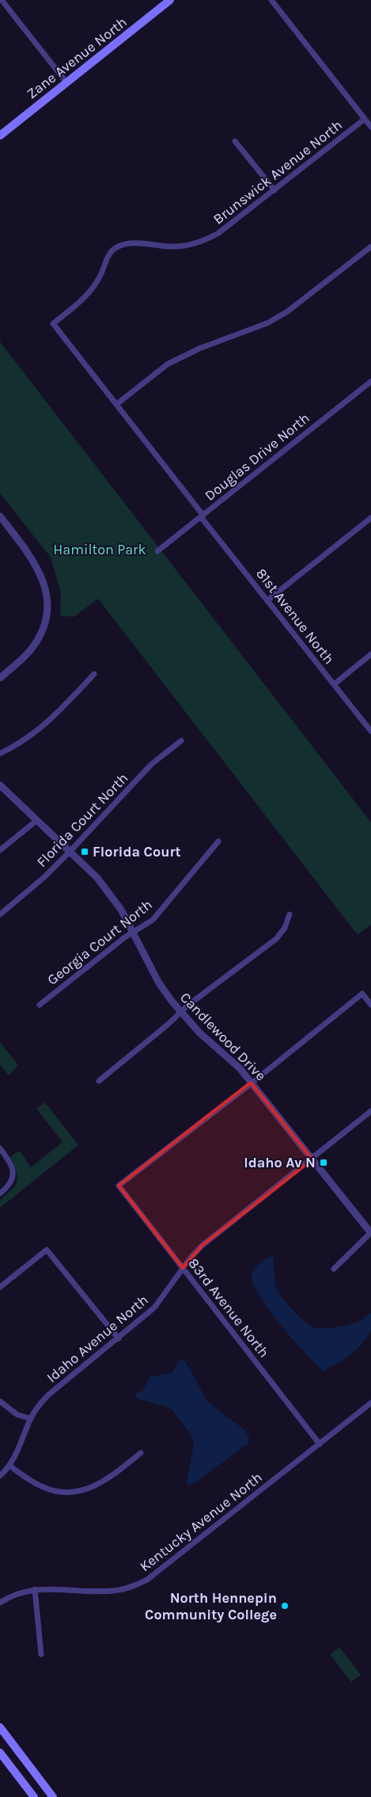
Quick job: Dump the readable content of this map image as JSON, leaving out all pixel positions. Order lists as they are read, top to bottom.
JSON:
{
  "streets": {
    "main road": ["Zane Avenue North"],
    "street": [
      "Brunswick Avenue North",
      "Douglas Drive North",
      "81st Avenue North",
      "Florida Court North",
      "Georgia Court North",
      "Candlewood Drive",
      "83rd Avenue North",
      "Idaho Avenue North",
      "Kentucky Avenue North"
    ]
  },
  "crossings": [
    ["Brunswick Avenue North", "81st Avenue North"],
    ["Douglas Drive North", "81st Avenue North"],
    ["Florida Court North", "Candlewood Drive"],
    ["Georgia Court North", "Candlewood Drive"],
    ["Candlewood Drive", "83rd Avenue North"],
    ["Candlewood Drive", "Idaho Avenue North"],
    ["83rd Avenue North", "Idaho Avenue North"],
    ["83rd Avenue North", "Kentucky Avenue North"]
  ],
  "parks": ["Hamilton Park"],
  "places": {
    "transit": ["Florida Court", "Idaho Av N"],
    "other": ["North Hennepin Community College"]
  }
}
